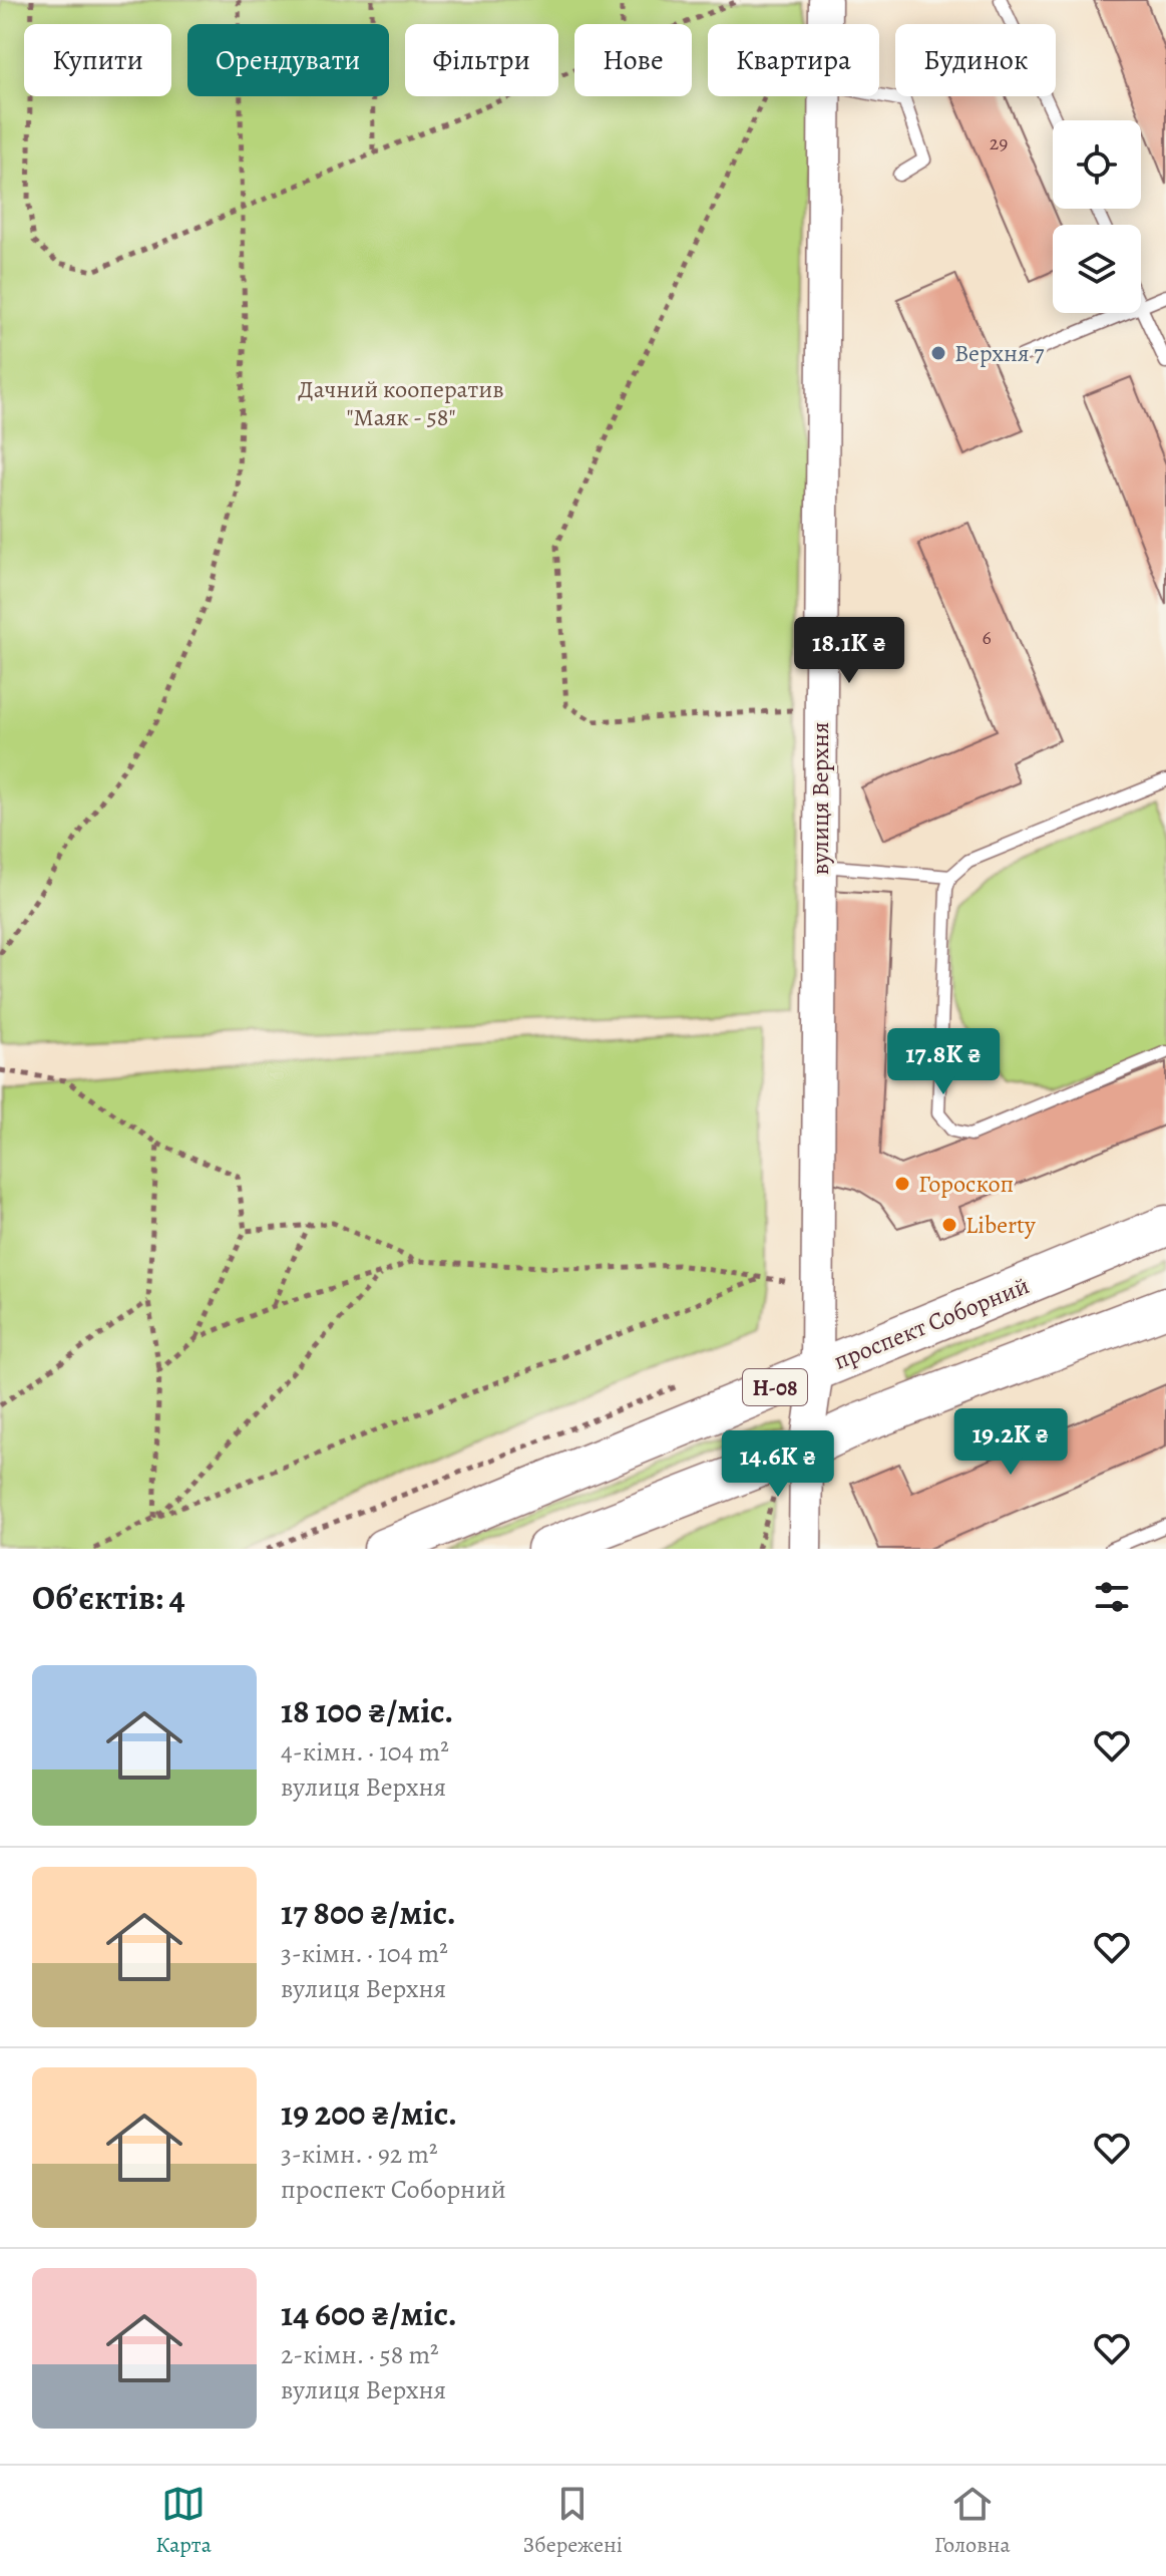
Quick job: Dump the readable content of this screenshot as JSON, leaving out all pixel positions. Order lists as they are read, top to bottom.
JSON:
{
  "streets": {
    "main road": ["проспект Соборний", "Н-08"],
    "street": ["вулиця Верхня"]
  },
  "crossings": [
    ["вулиця Верхня", "проспект Соборний"]
  ],
  "parks": ["Дачний кооператив \"Маяк - 58\""],
  "places": ["Верхня 7", "Гороскоп", "Liberty"],
  "house_numbers": ["29", "6"],
  "page": {
    "chip": [
      "Купити",
      "Орендувати",
      "Фільтри",
      "Нове",
      "Квартира",
      "Будинок"
    ],
    "price": [
      "18.1K ₴",
      "17.8K ₴",
      "19.2K ₴",
      "14.6K ₴"
    ],
    "heading": "Об’єктів: 4",
    "list": [
      {
        "name": "18 100 ₴/міс.",
        "note": "4-кімн. · 104 m² · вулиця Верхня"
      },
      {
        "name": "17 800 ₴/міс.",
        "note": "3-кімн. · 104 m² · вулиця Верхня"
      },
      {
        "name": "19 200 ₴/міс.",
        "note": "3-кімн. · 92 m² · проспект Соборний"
      },
      {
        "name": "14 600 ₴/міс.",
        "note": "2-кімн. · 58 m² · вулиця Верхня"
      }
    ],
    "tabs": ["Карта", "Збережені", "Головна"]
  }
}
